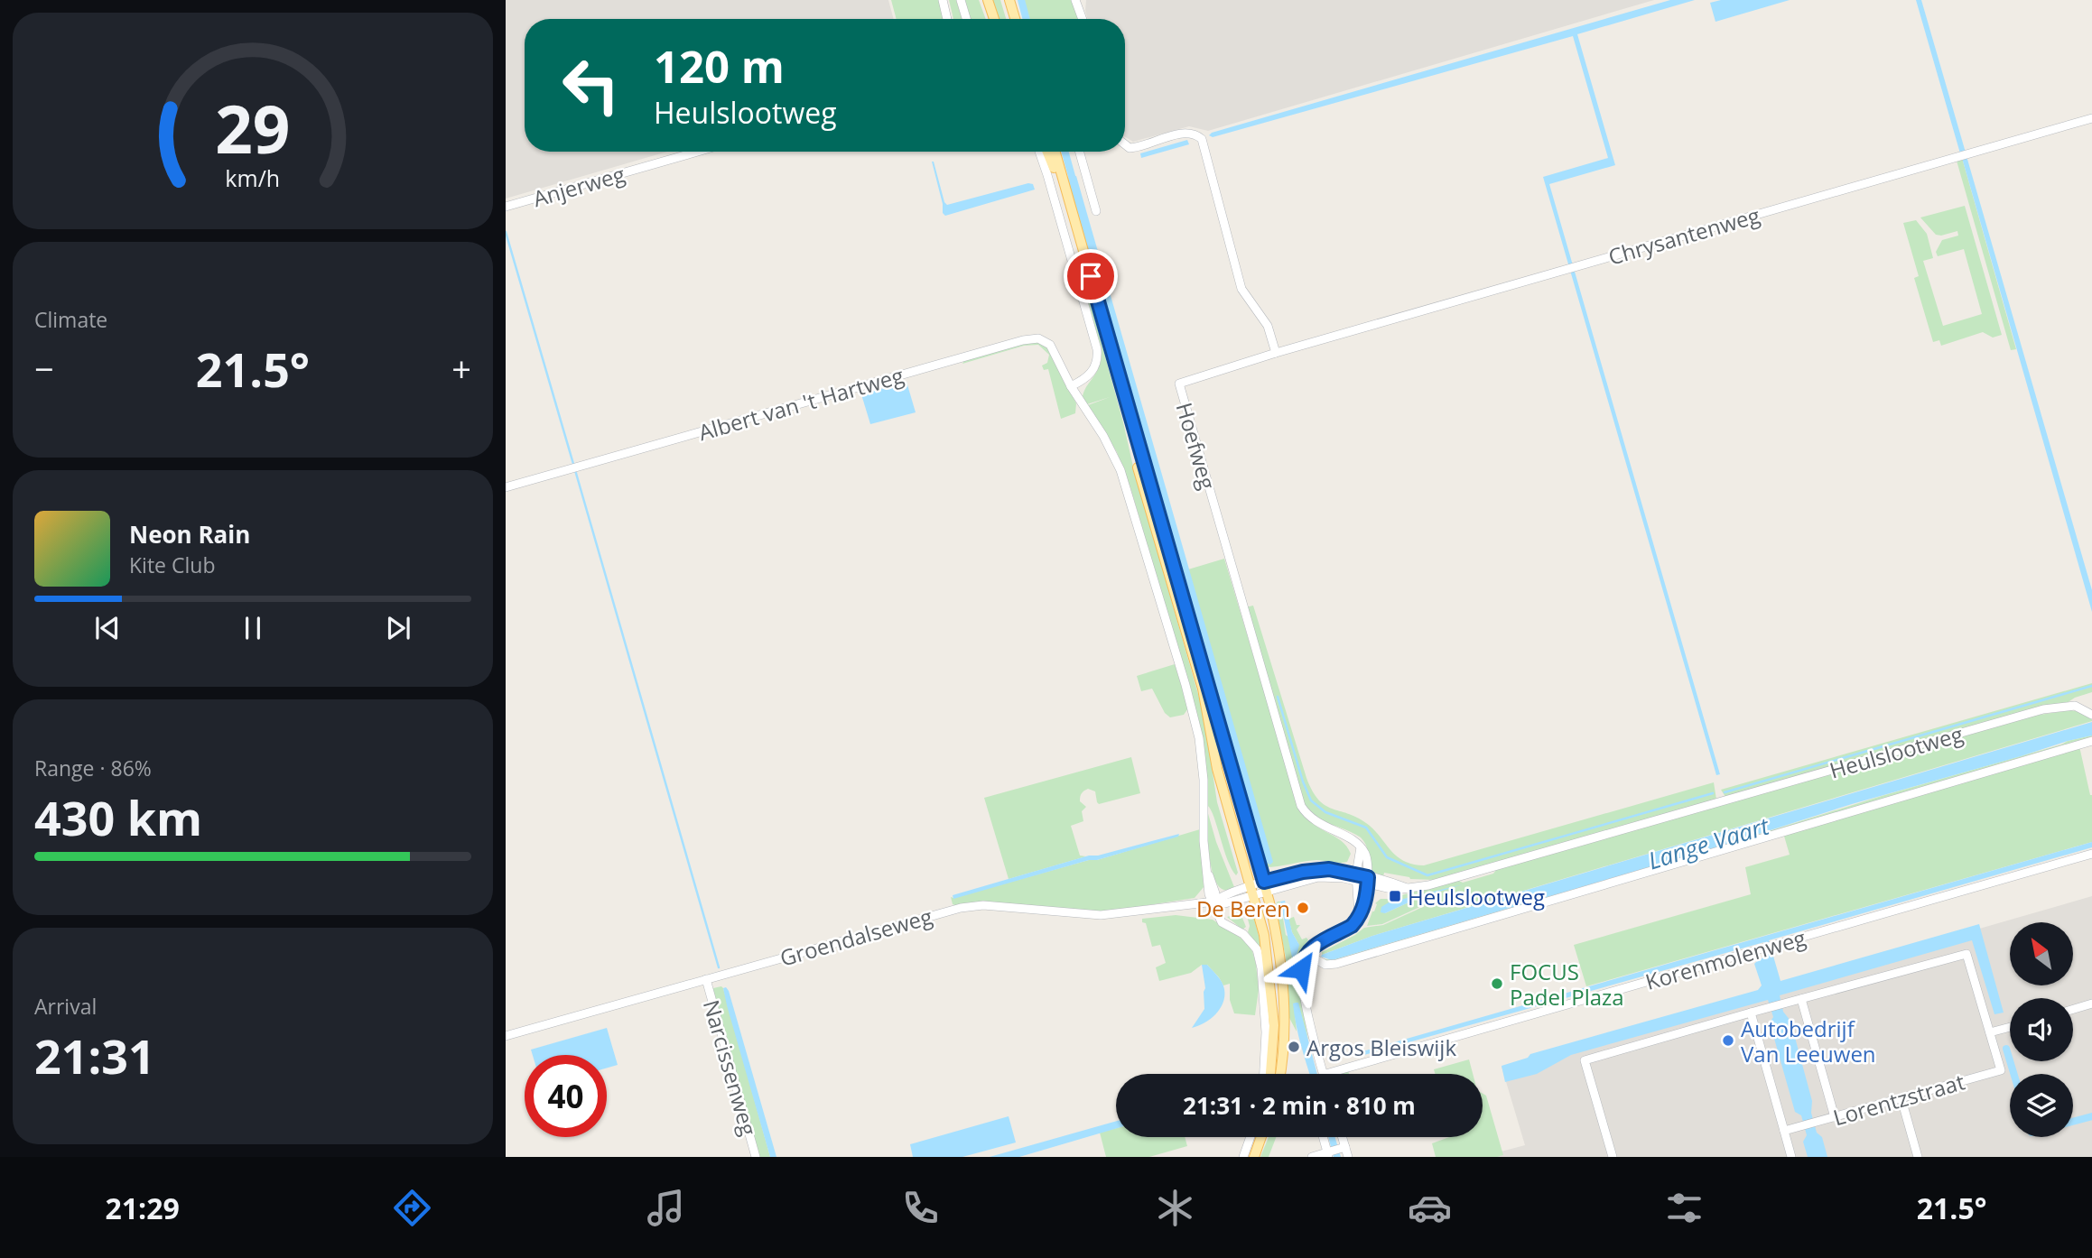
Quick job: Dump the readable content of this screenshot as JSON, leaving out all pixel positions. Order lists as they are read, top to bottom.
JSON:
{
  "streets": {
    "street": [
      "Anjerweg",
      "Chrysantenweg",
      "Albert van 't Hartweg",
      "Hoefweg",
      "Heulslootweg",
      "Groendalseweg",
      "Korenmolenweg",
      "Narcissenweg",
      "Lorentzstraat"
    ]
  },
  "crossings": [
    ["Chrysantenweg", "Hoefweg"],
    ["Heulslootweg", "Groendalseweg"],
    ["Groendalseweg", "Narcissenweg"]
  ],
  "water": ["Lange Vaart"],
  "places": {
    "transit": ["Heulslootweg"],
    "other": [
      "De Beren",
      "FOCUS Padel Plaza",
      "Autobedrijf Van Leeuwen",
      "Argos Bleiswijk"
    ]
  },
  "north": "top left",
  "page": {
    "turn": ["120 m", "Heulslootweg"],
    "tile": [
      "Climate",
      ["Range · 86%", "430 km"],
      ["Arrival", "21:31"]
    ],
    "heat": ["−", "21.5°", "+"],
    "song": ["Neon Rain", "Kite Club"],
    "limit": "40",
    "trip": "21:31 · 2 min · 810 m",
    "tabs": ["21:29", "21.5°"],
    "gauge": ["29", "km/h"]
  }
}
